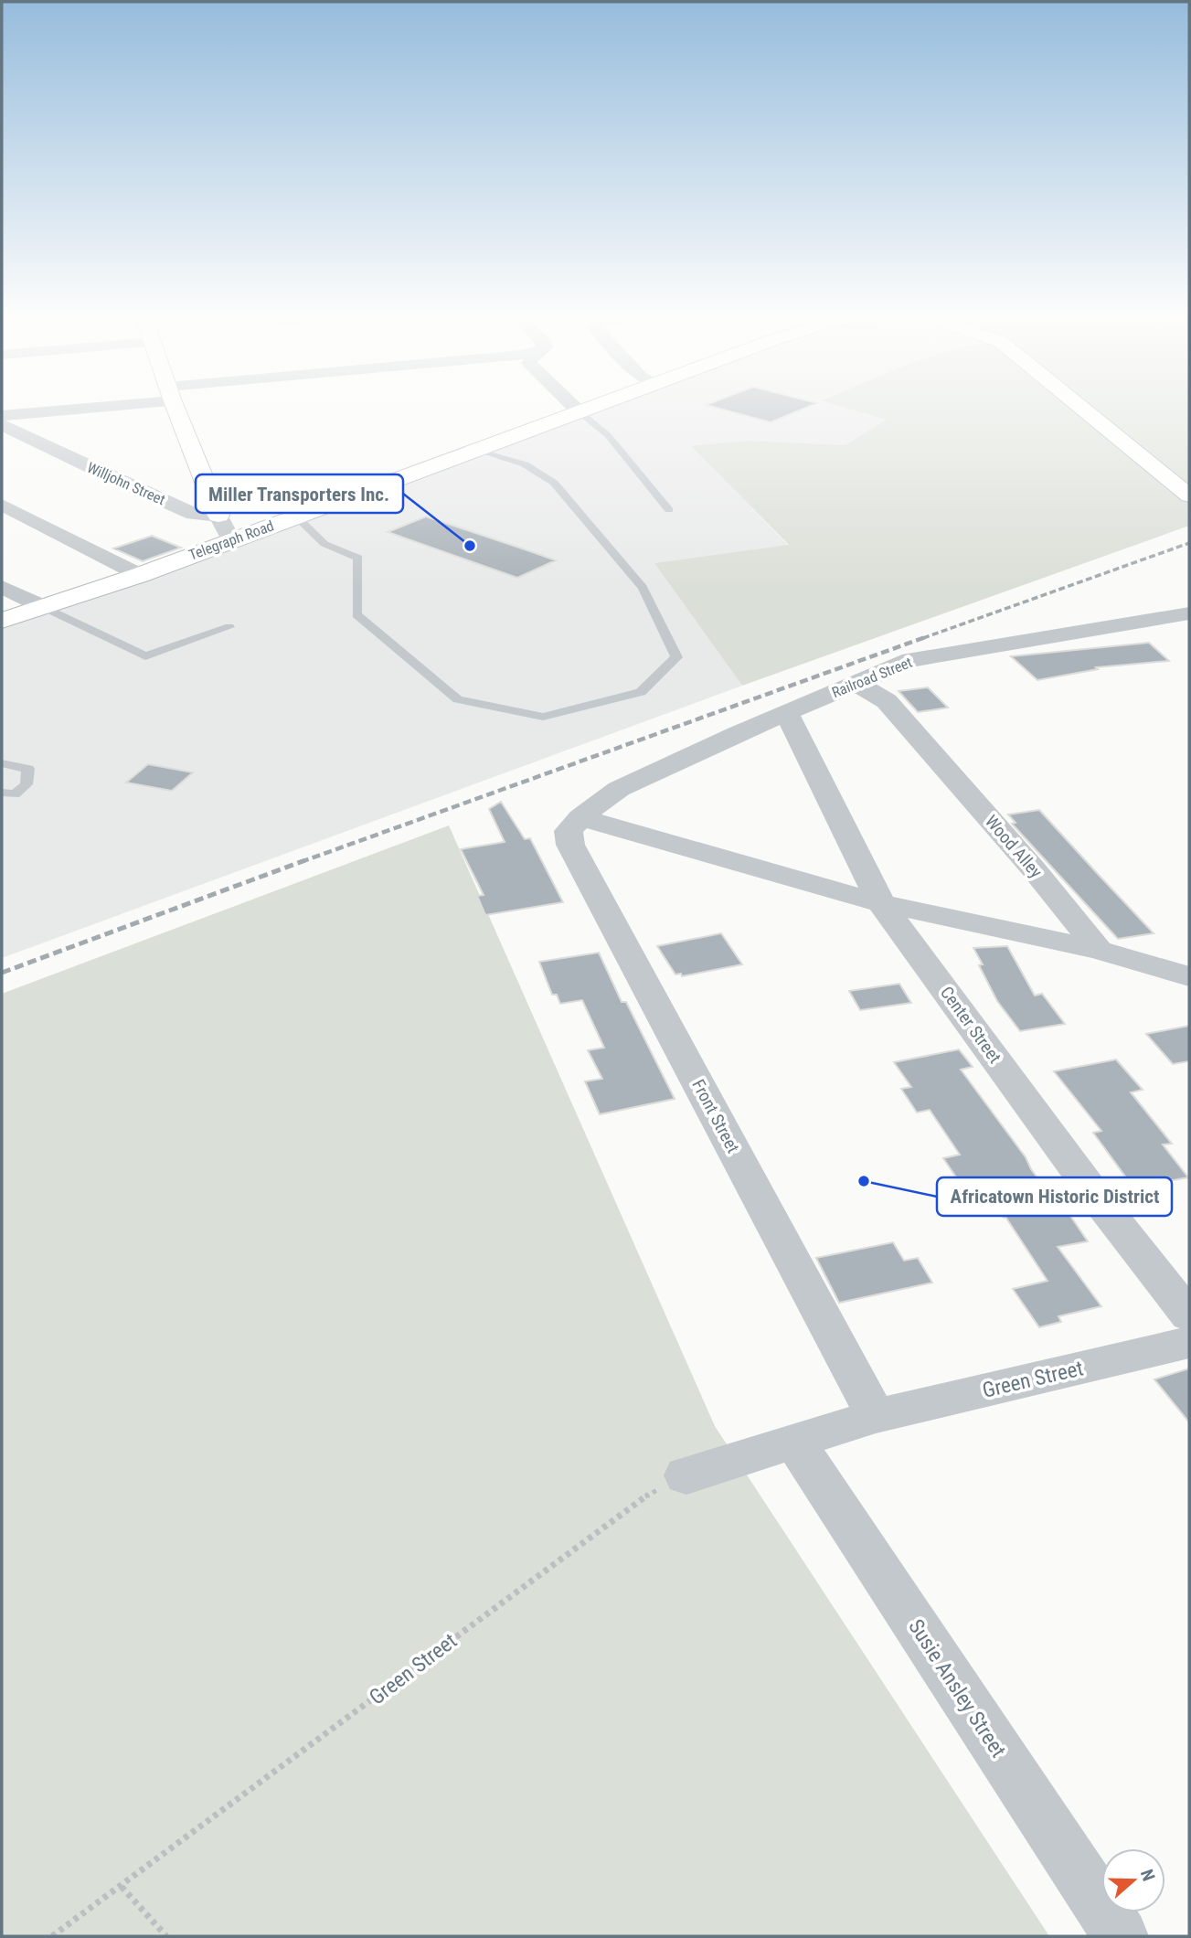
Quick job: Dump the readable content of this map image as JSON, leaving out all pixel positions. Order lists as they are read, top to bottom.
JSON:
{
  "streets": {
    "street": [
      "Willjohn Street",
      "Telegraph Road",
      "Railroad Street",
      "Wood Alley",
      "Center Street",
      "Front Street",
      "Green Street",
      "Susie Ansley Street"
    ]
  },
  "crossings": [
    ["Railroad Street", "Wood Alley"],
    ["Railroad Street", "Center Street"],
    ["Railroad Street", "Front Street"],
    ["Front Street", "Green Street"],
    ["Green Street", "Susie Ansley Street"]
  ],
  "places": ["Miller Transporters Inc.", "Africatown Historic District"],
  "north": "right"
}
